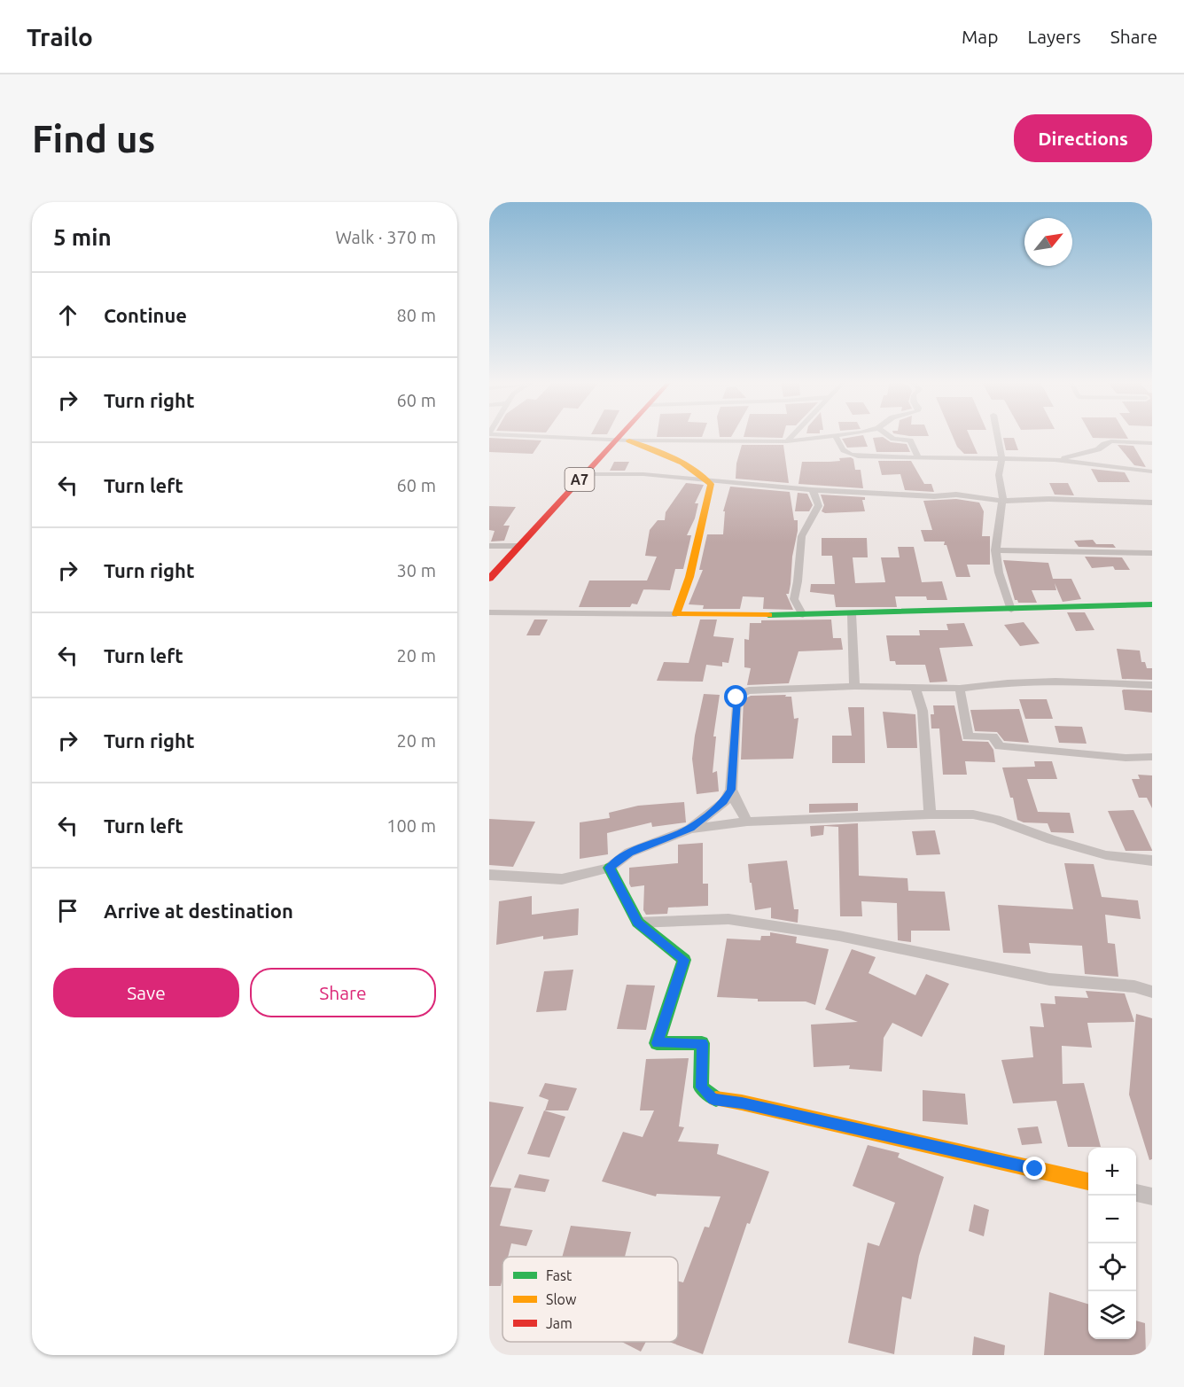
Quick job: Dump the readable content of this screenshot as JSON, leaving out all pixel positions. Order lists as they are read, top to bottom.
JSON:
{
  "streets": {
    "main road": ["A7"]
  },
  "legend": ["Fast", "Slow", "Jam"],
  "north": "top right",
  "page": {
    "header": "Trailo",
    "nav": ["Map", "Layers", "Share"],
    "buttons": [
      "Directions",
      ["Save", "Share"]
    ],
    "title": "Find us",
    "heading": ["5 min", "Walk · 370 m"],
    "list": [
      ["Continue", "80 m"],
      ["Turn right", "60 m"],
      ["Turn left", "60 m"],
      ["Turn right", "30 m"],
      ["Turn left", "20 m"],
      ["Turn right", "20 m"],
      ["Turn left", "100 m"],
      "Arrive at destination"
    ],
    "map_buttons": ["+", "−"]
  }
}
